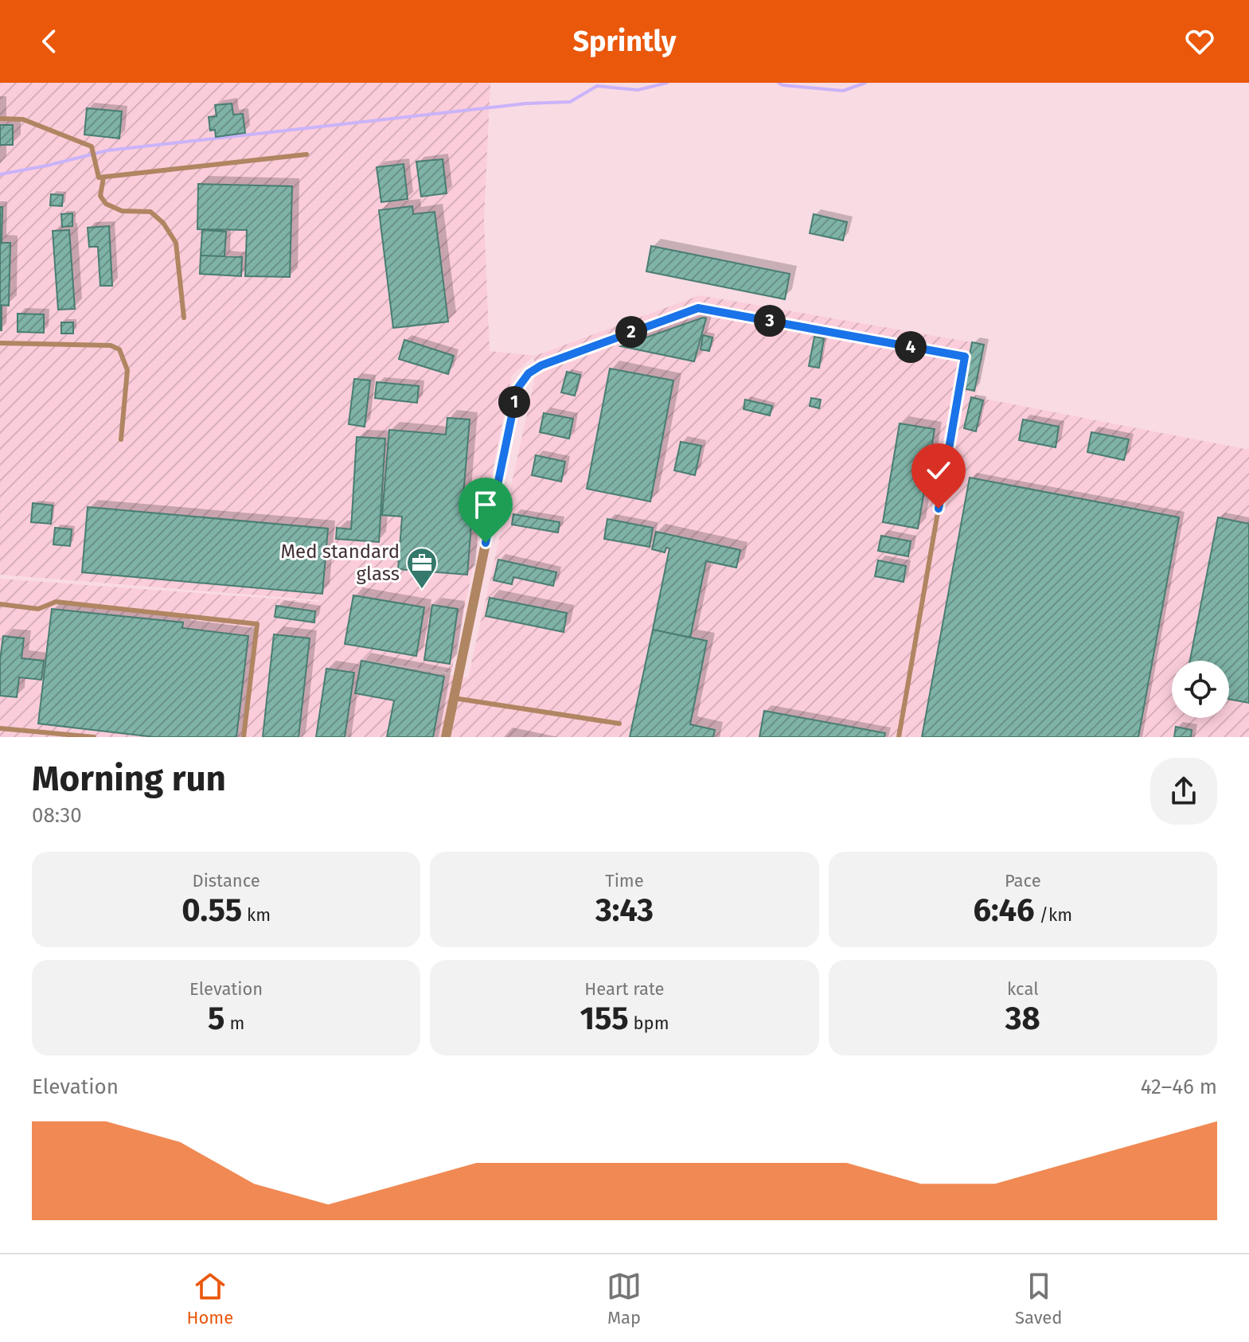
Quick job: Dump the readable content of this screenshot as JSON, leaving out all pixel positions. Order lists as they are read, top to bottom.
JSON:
{
  "places": {
    "office": ["Med standard glass"]
  },
  "page": {
    "header": "Sprintly",
    "pins": [
      "3",
      "2",
      "4",
      "1"
    ],
    "heading": ["Morning run", "08:30"],
    "stats": [
      ["Distance", "0.55 km"],
      ["Time", "3:43"],
      ["Pace", "6:46 /km"],
      ["Elevation", "5 m"],
      ["Heart rate", "155 bpm"],
      ["kcal", "38"]
    ],
    "chart": ["Elevation", "42–46 m"],
    "tabs": ["Home", "Map", "Saved"]
  }
}
